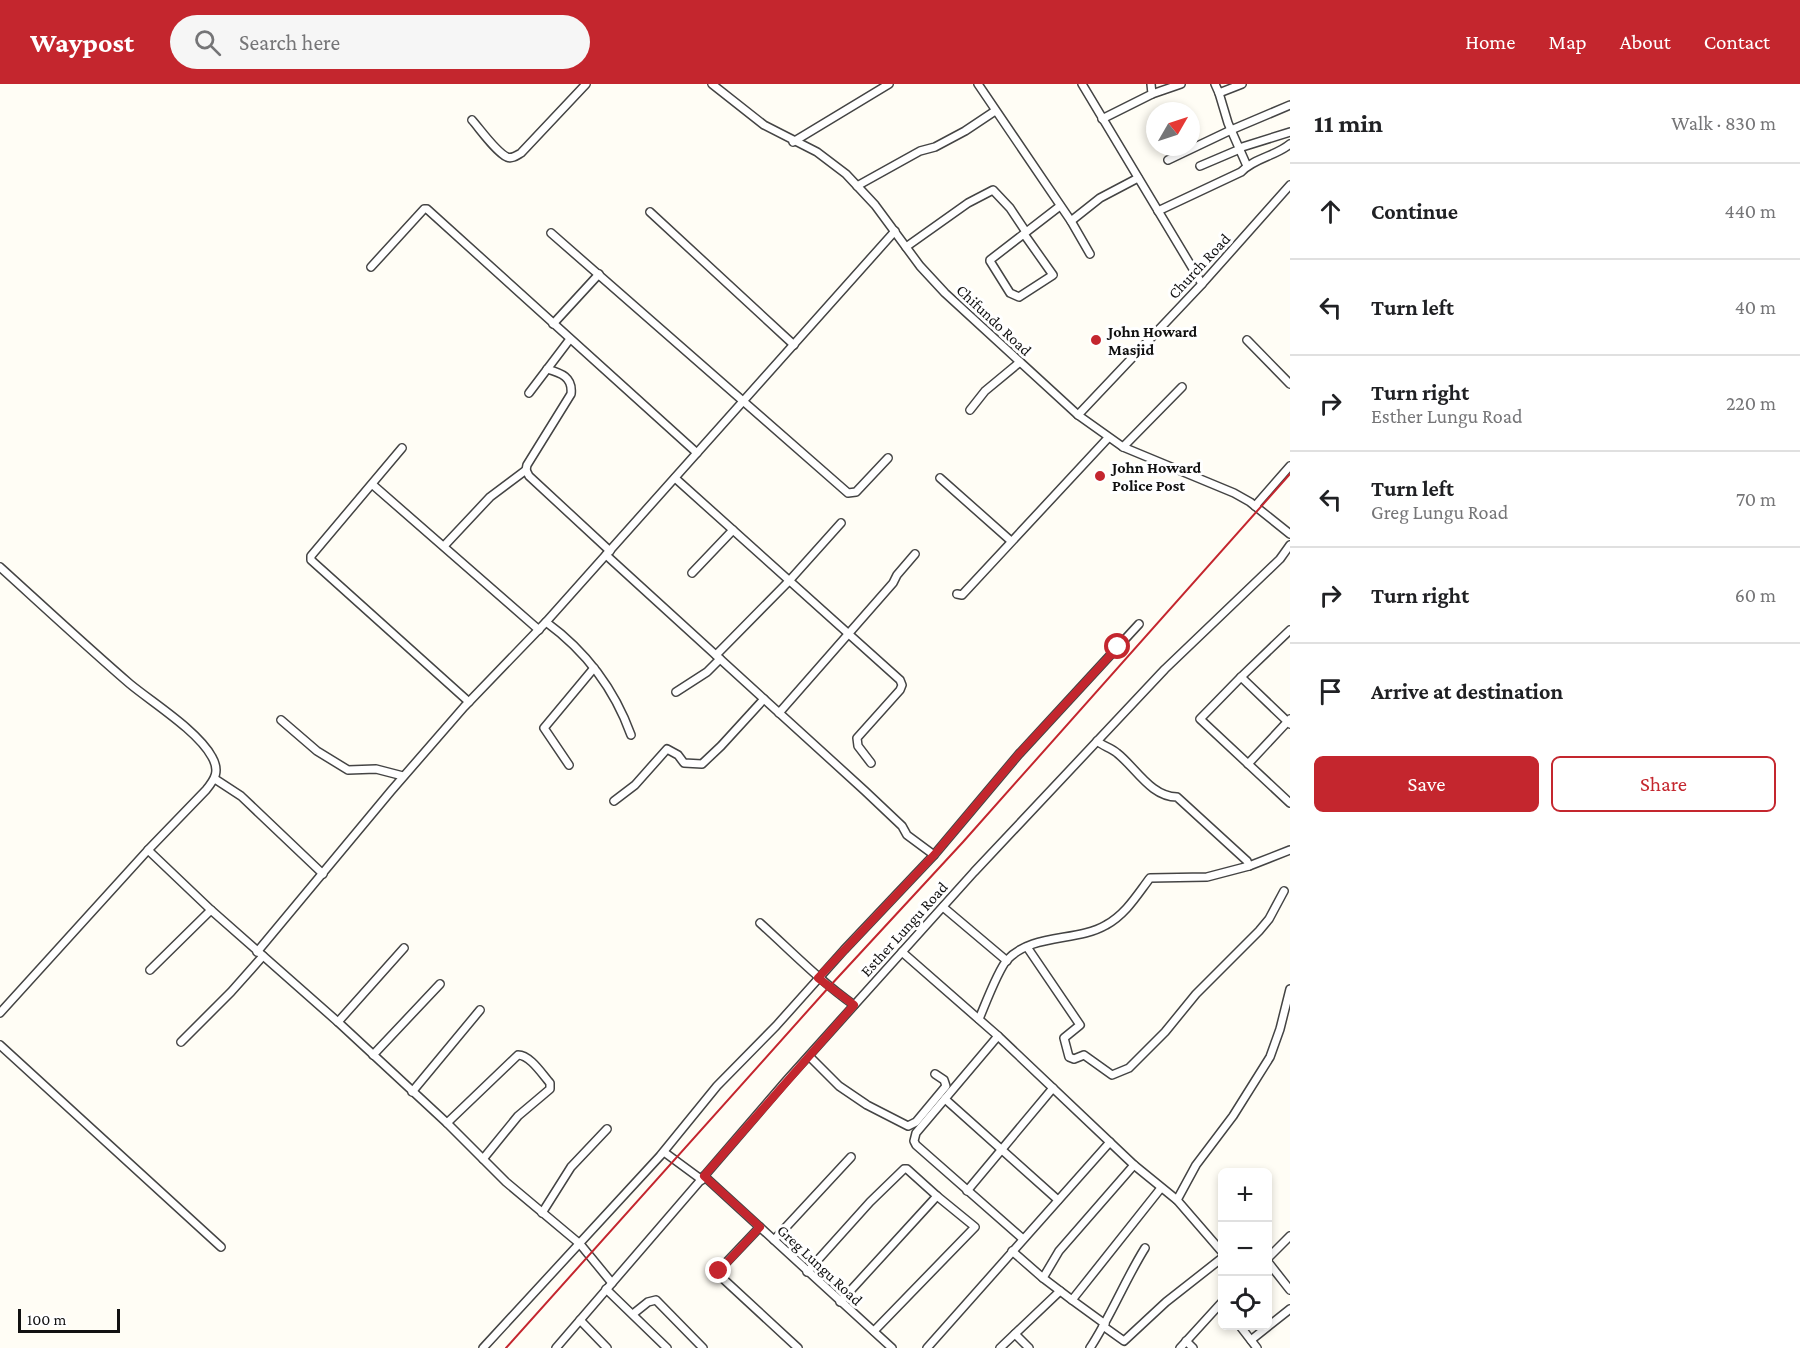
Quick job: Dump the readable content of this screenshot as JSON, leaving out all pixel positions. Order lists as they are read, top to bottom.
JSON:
{
  "streets": {
    "street": [
      "Church Road",
      "Chifundo Road",
      "Esther Lungu Road",
      "Greg Lungu Road"
    ]
  },
  "crossings": [
    ["Church Road", "Chifundo Road"],
    ["Esther Lungu Road", "Greg Lungu Road"]
  ],
  "places": ["John Howard Masjid", "John Howard Police Post"],
  "scale_bar": "100 m",
  "north": "top right",
  "page": {
    "header": "Waypost",
    "search": "Search here",
    "nav": [
      "Home",
      "Map",
      "About",
      "Contact"
    ],
    "heading": ["11 min", "Walk · 830 m"],
    "list": [
      ["Continue", "440 m"],
      ["Turn left", "40 m"],
      ["Turn right", "Esther Lungu Road", "220 m"],
      ["Turn left", "Greg Lungu Road", "70 m"],
      ["Turn right", "60 m"],
      "Arrive at destination"
    ],
    "buttons": ["Save", "Share"],
    "map_buttons": ["+", "−"],
    "scale": "100 m"
  }
}
